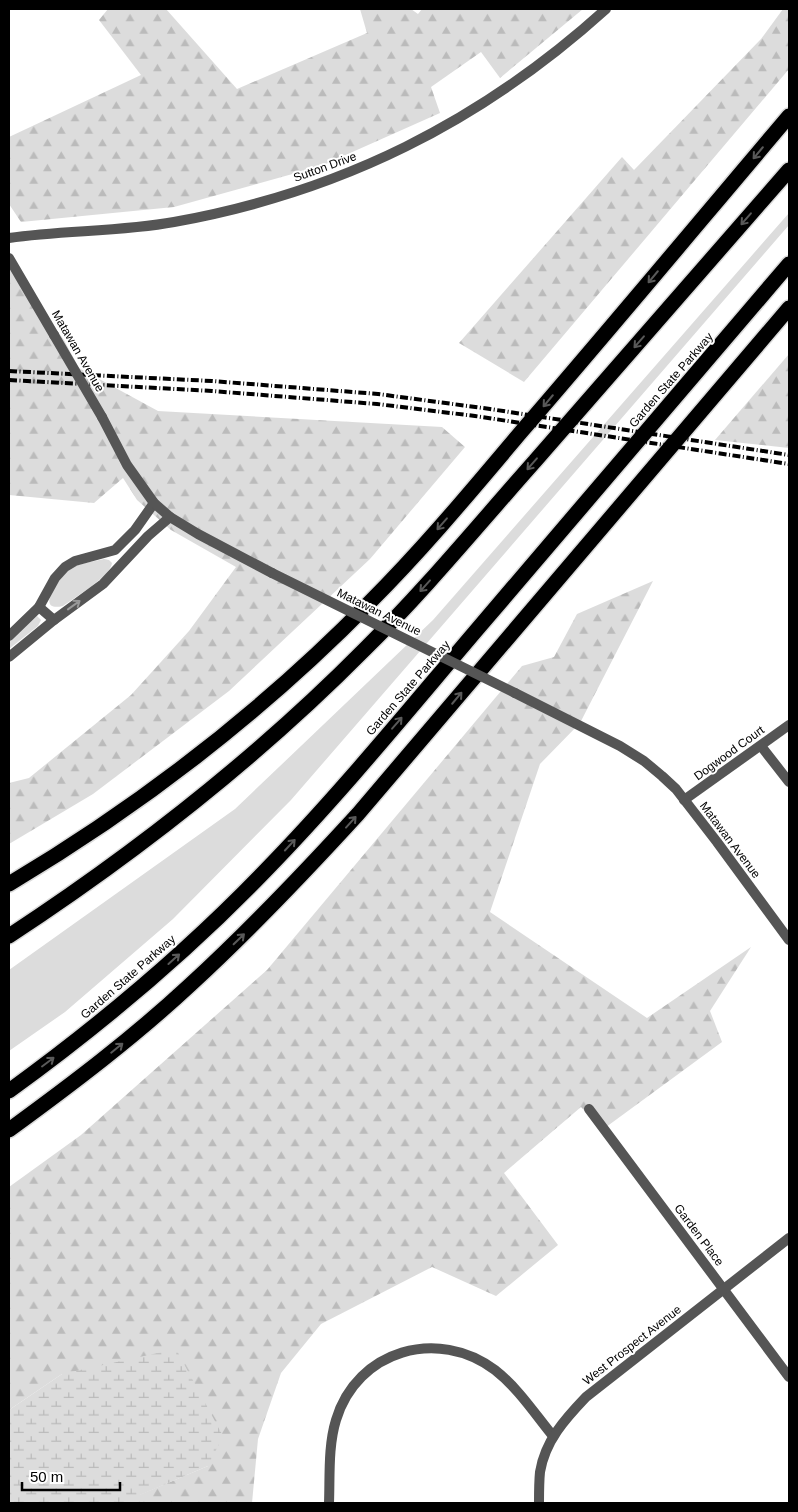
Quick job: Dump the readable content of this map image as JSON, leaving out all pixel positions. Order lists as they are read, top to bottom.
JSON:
{
  "streets": {
    "highway": ["Garden State Parkway"],
    "street": [
      "Sutton Drive",
      "Matawan Avenue",
      "Dogwood Court",
      "Garden Place",
      "West Prospect Avenue"
    ]
  },
  "crossings": [
    ["Matawan Avenue", "Dogwood Court"],
    ["Garden Place", "West Prospect Avenue"]
  ],
  "scale_bar": "50 m"
}
